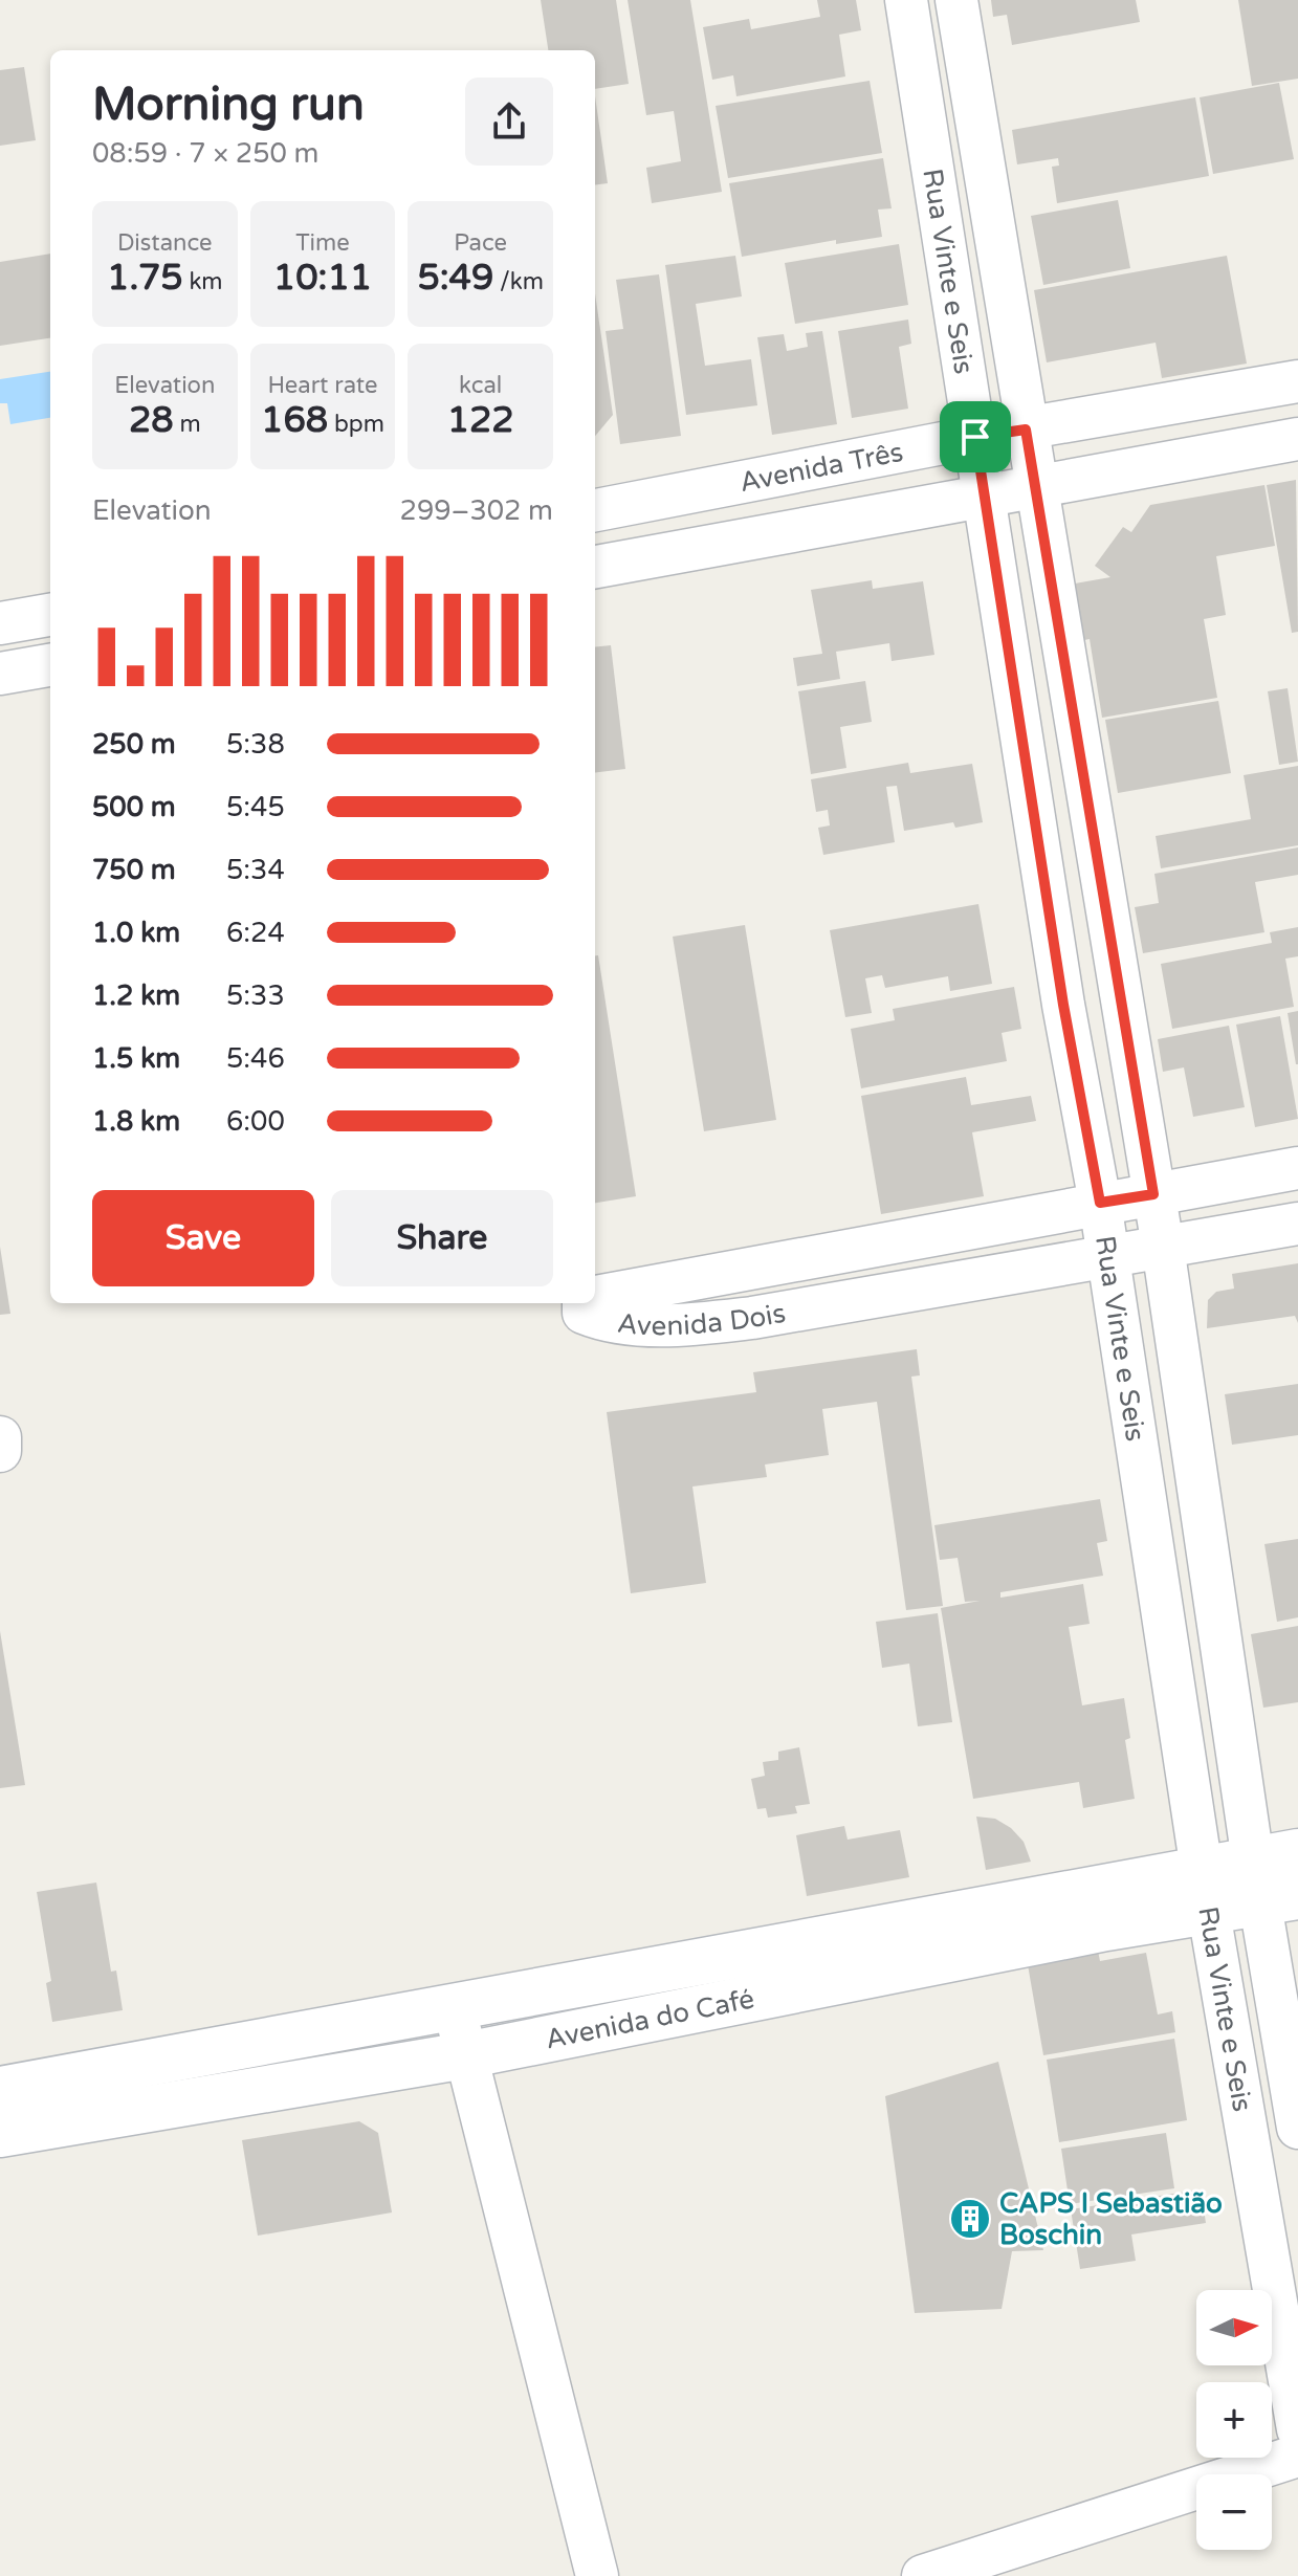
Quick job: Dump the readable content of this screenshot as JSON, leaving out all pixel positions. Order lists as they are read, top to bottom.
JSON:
{
  "streets": {
    "main road": ["Avenida do Café"],
    "street": ["Rua Vinte e Seis", "Avenida Três", "Avenida Dois"]
  },
  "crossings": [
    ["Rua Vinte e Seis", "Avenida Três"],
    ["Rua Vinte e Seis", "Avenida Dois"],
    ["Rua Vinte e Seis", "Avenida do Café"]
  ],
  "places": {
    "building": ["CAPS I Sebastião Boschin"]
  },
  "north": "right",
  "page": {
    "heading": ["Morning run", "08:59 · 7 × 250 m"],
    "stats": [
      ["Distance", "1.75 km"],
      ["Time", "10:11"],
      ["Pace", "5:49 /km"],
      ["Elevation", "28 m"],
      ["Heart rate", "168 bpm"],
      ["kcal", "122"]
    ],
    "chart": ["Elevation", "299–302 m"],
    "list": [
      {
        "name": "250 m",
        "note": "5:38"
      },
      {
        "name": "500 m",
        "note": "5:45"
      },
      {
        "name": "750 m",
        "note": "5:34"
      },
      {
        "name": "1.0 km",
        "note": "6:24"
      },
      {
        "name": "1.2 km",
        "note": "5:33"
      },
      {
        "name": "1.5 km",
        "note": "5:46"
      },
      {
        "name": "1.8 km",
        "note": "6:00"
      }
    ],
    "buttons": ["Save", "Share"],
    "map_buttons": ["+", "−"]
  }
}
